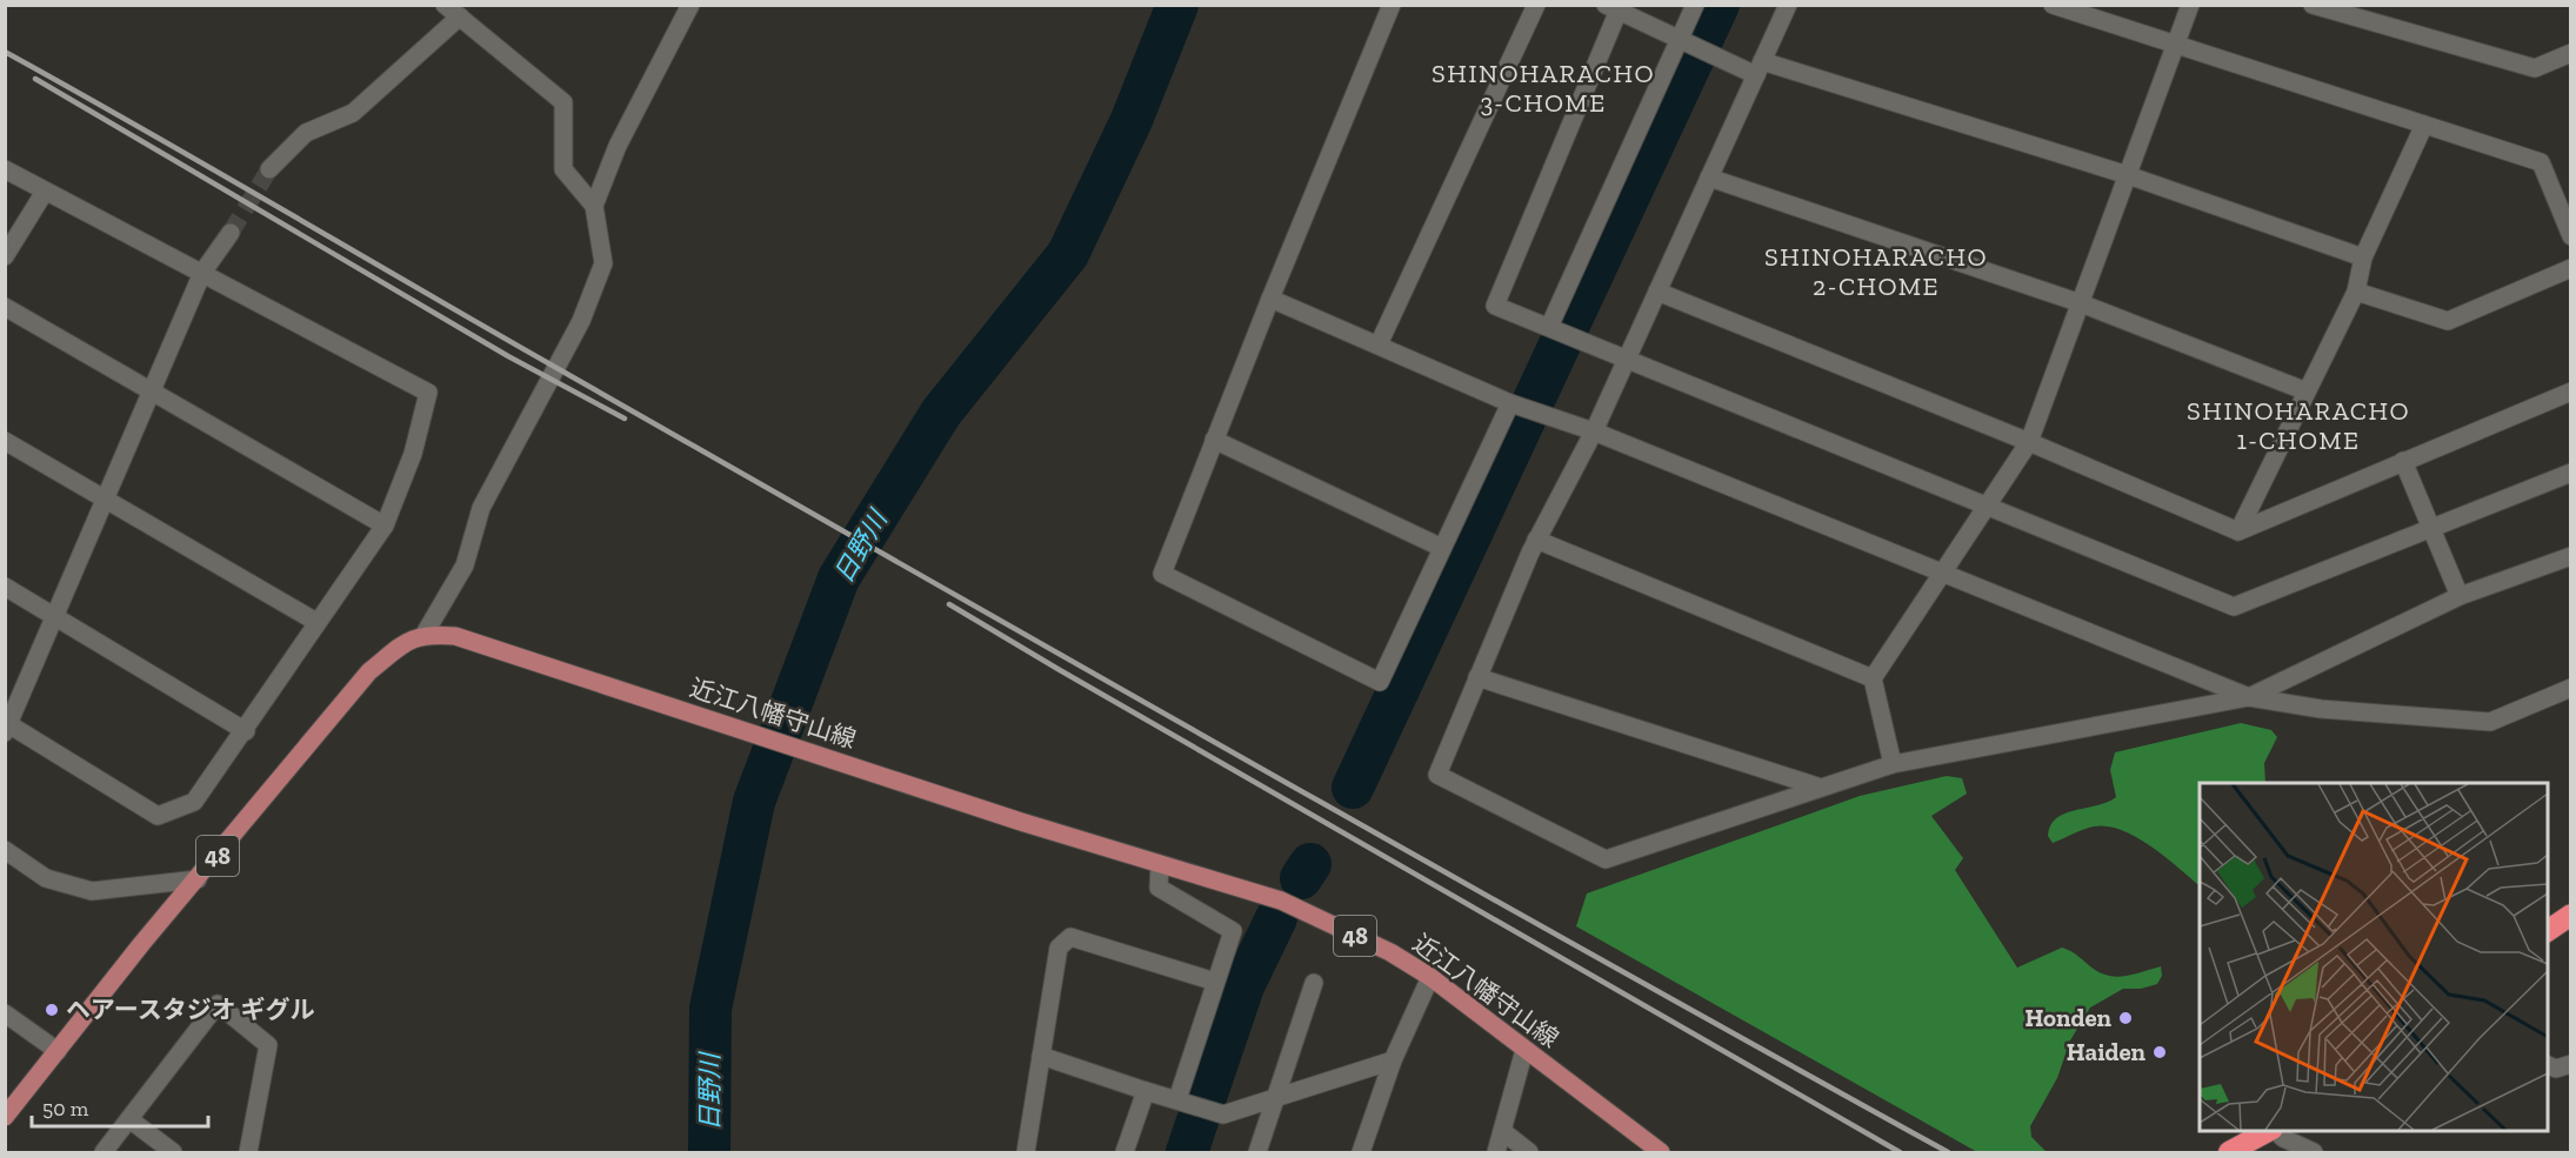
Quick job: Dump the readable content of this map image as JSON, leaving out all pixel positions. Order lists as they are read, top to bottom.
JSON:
{
  "streets": {
    "main road": ["近江八幡守山線", "48"]
  },
  "crossings": [
    ["近江八幡守山線", "48"]
  ],
  "districts": ["SHINOHARACHO 3-CHOME", "SHINOHARACHO 2-CHOME", "SHINOHARACHO 1-CHOME"],
  "water": ["日野川"],
  "places": ["ヘアースタジオ ギグル", "Honden", "Haiden"],
  "scale_bar": "50 m"
}
